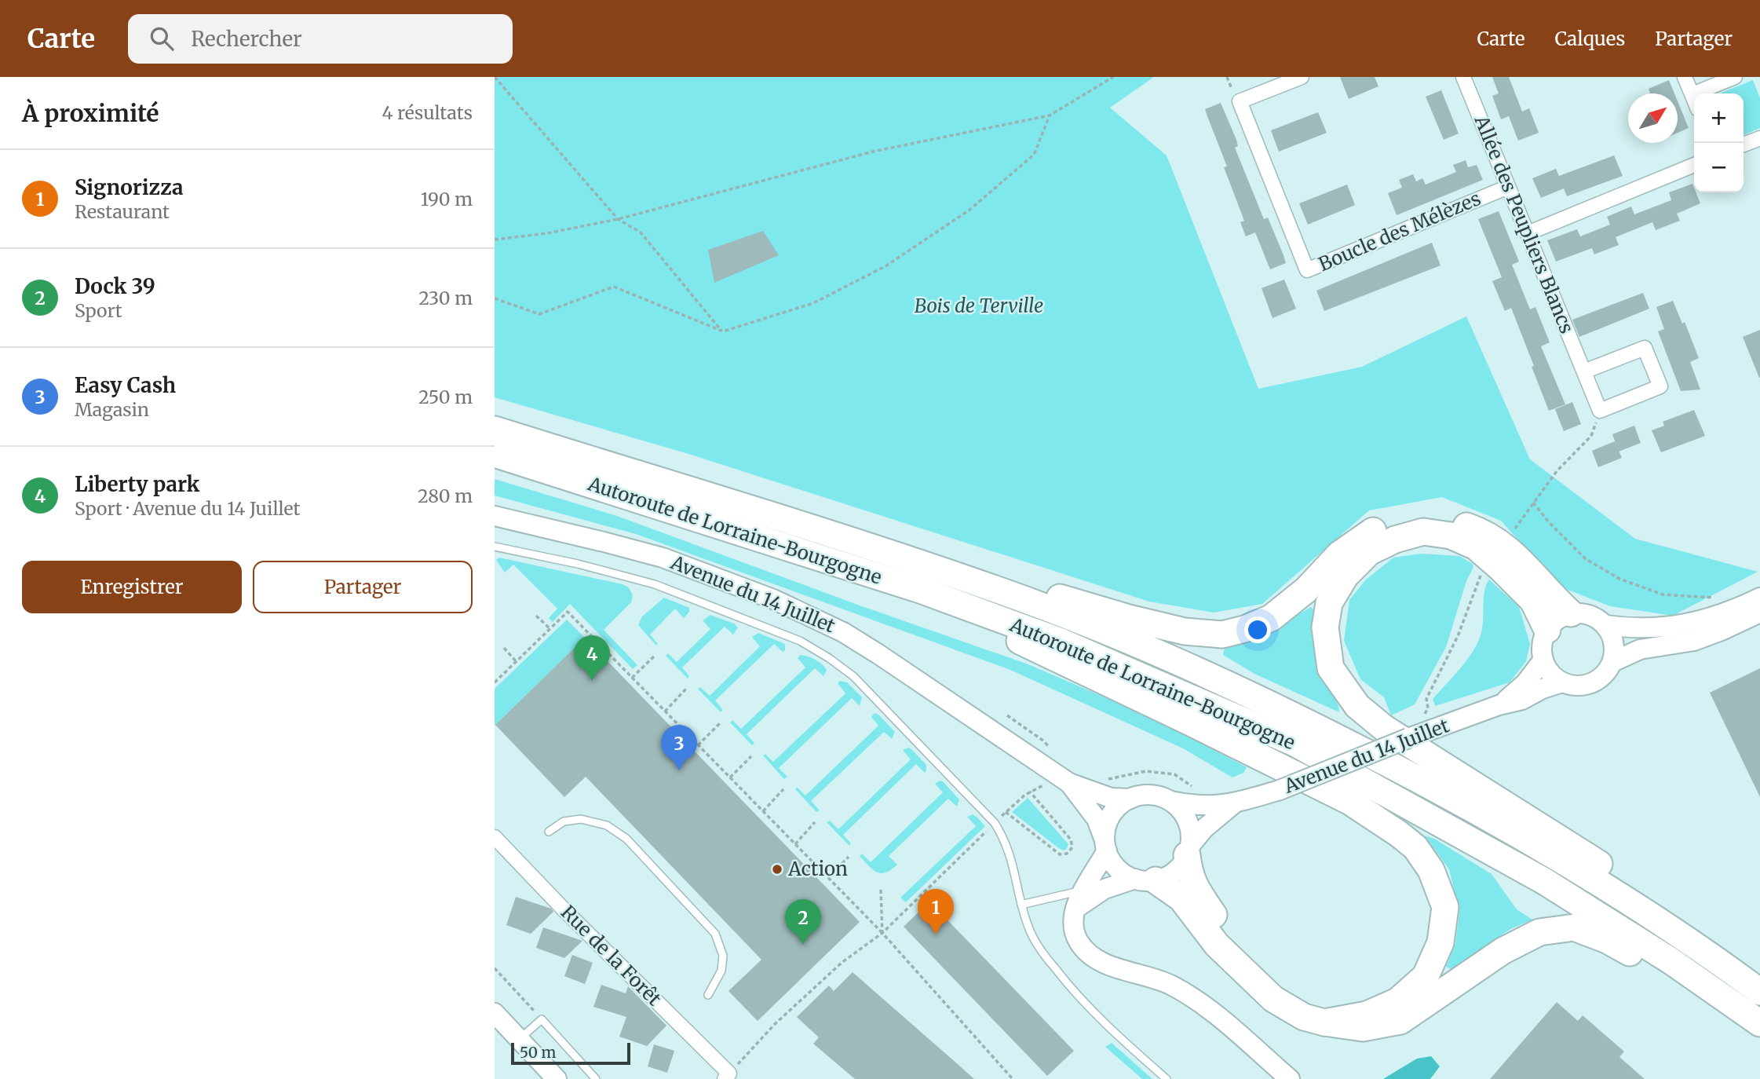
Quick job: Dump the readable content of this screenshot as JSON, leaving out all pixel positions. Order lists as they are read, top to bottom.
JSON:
{
  "streets": {
    "highway": ["Autoroute de Lorraine-Bourgogne"],
    "main road": ["Avenue du 14 Juillet"],
    "street": ["Allée des Peupliers Blancs", "Boucle des Mélèzes", "Rue de la Forêt"]
  },
  "crossings": [
    ["Allée des Peupliers Blancs", "Boucle des Mélèzes"]
  ],
  "parks": ["Bois de Terville"],
  "places": ["Action"],
  "scale_bar": "50 m",
  "north": "top right",
  "page": {
    "header": "Carte",
    "search": "Rechercher",
    "nav": ["Carte", "Calques", "Partager"],
    "heading": ["À proximité", "4 résultats"],
    "map_buttons": ["+", "−"],
    "list": [
      {
        "mark": "1",
        "name": "Signorizza",
        "note": "Restaurant",
        "value": "190 m"
      },
      {
        "mark": "2",
        "name": "Dock 39",
        "note": "Sport",
        "value": "230 m"
      },
      {
        "mark": "3",
        "name": "Easy Cash",
        "note": "Magasin",
        "value": "250 m"
      },
      {
        "mark": "4",
        "name": "Liberty park",
        "note": "Sport · Avenue du 14 Juillet",
        "value": "280 m"
      }
    ],
    "buttons": ["Enregistrer", "Partager"],
    "pins": [
      "4",
      "3",
      "1",
      "2"
    ],
    "scale": "50 m"
  }
}
